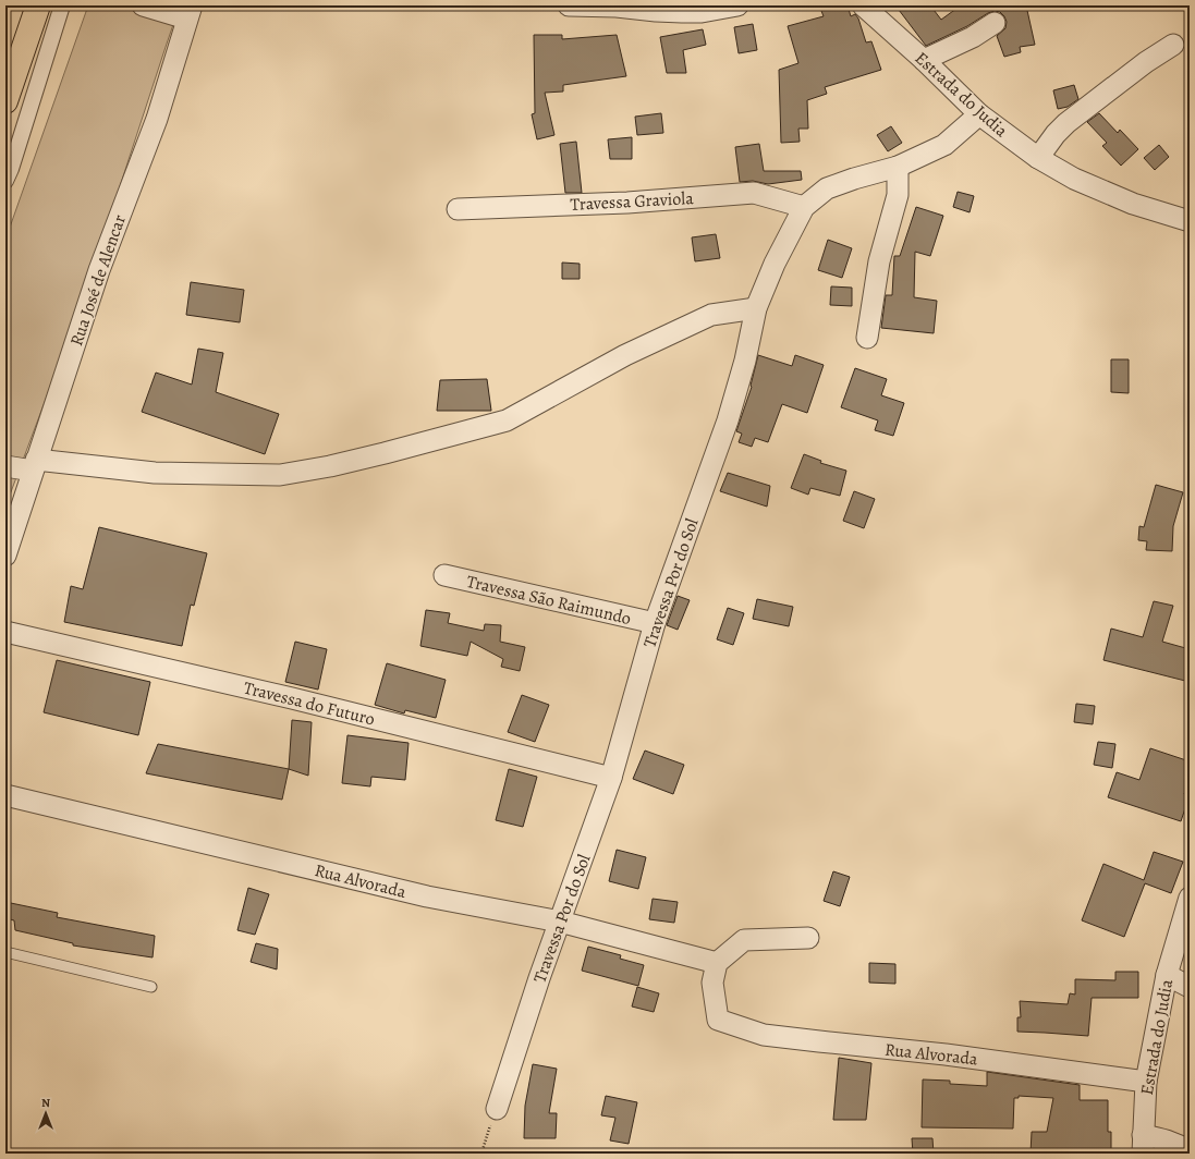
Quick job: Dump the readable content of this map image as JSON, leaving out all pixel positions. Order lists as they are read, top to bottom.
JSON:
{
  "streets": {
    "street": [
      "Estrada do Judia",
      "Travessa Graviola",
      "Rua José de Alencar",
      "Travessa Por do Sol",
      "Travessa São Raimundo",
      "Travessa do Futuro",
      "Rua Alvorada"
    ]
  },
  "crossings": [
    ["Estrada do Judia", "Travessa Por do Sol"],
    ["Estrada do Judia", "Rua Alvorada"],
    ["Travessa Graviola", "Travessa Por do Sol"],
    ["Travessa Por do Sol", "Travessa São Raimundo"],
    ["Travessa Por do Sol", "Travessa do Futuro"],
    ["Travessa Por do Sol", "Rua Alvorada"]
  ],
  "north": "top"
}
